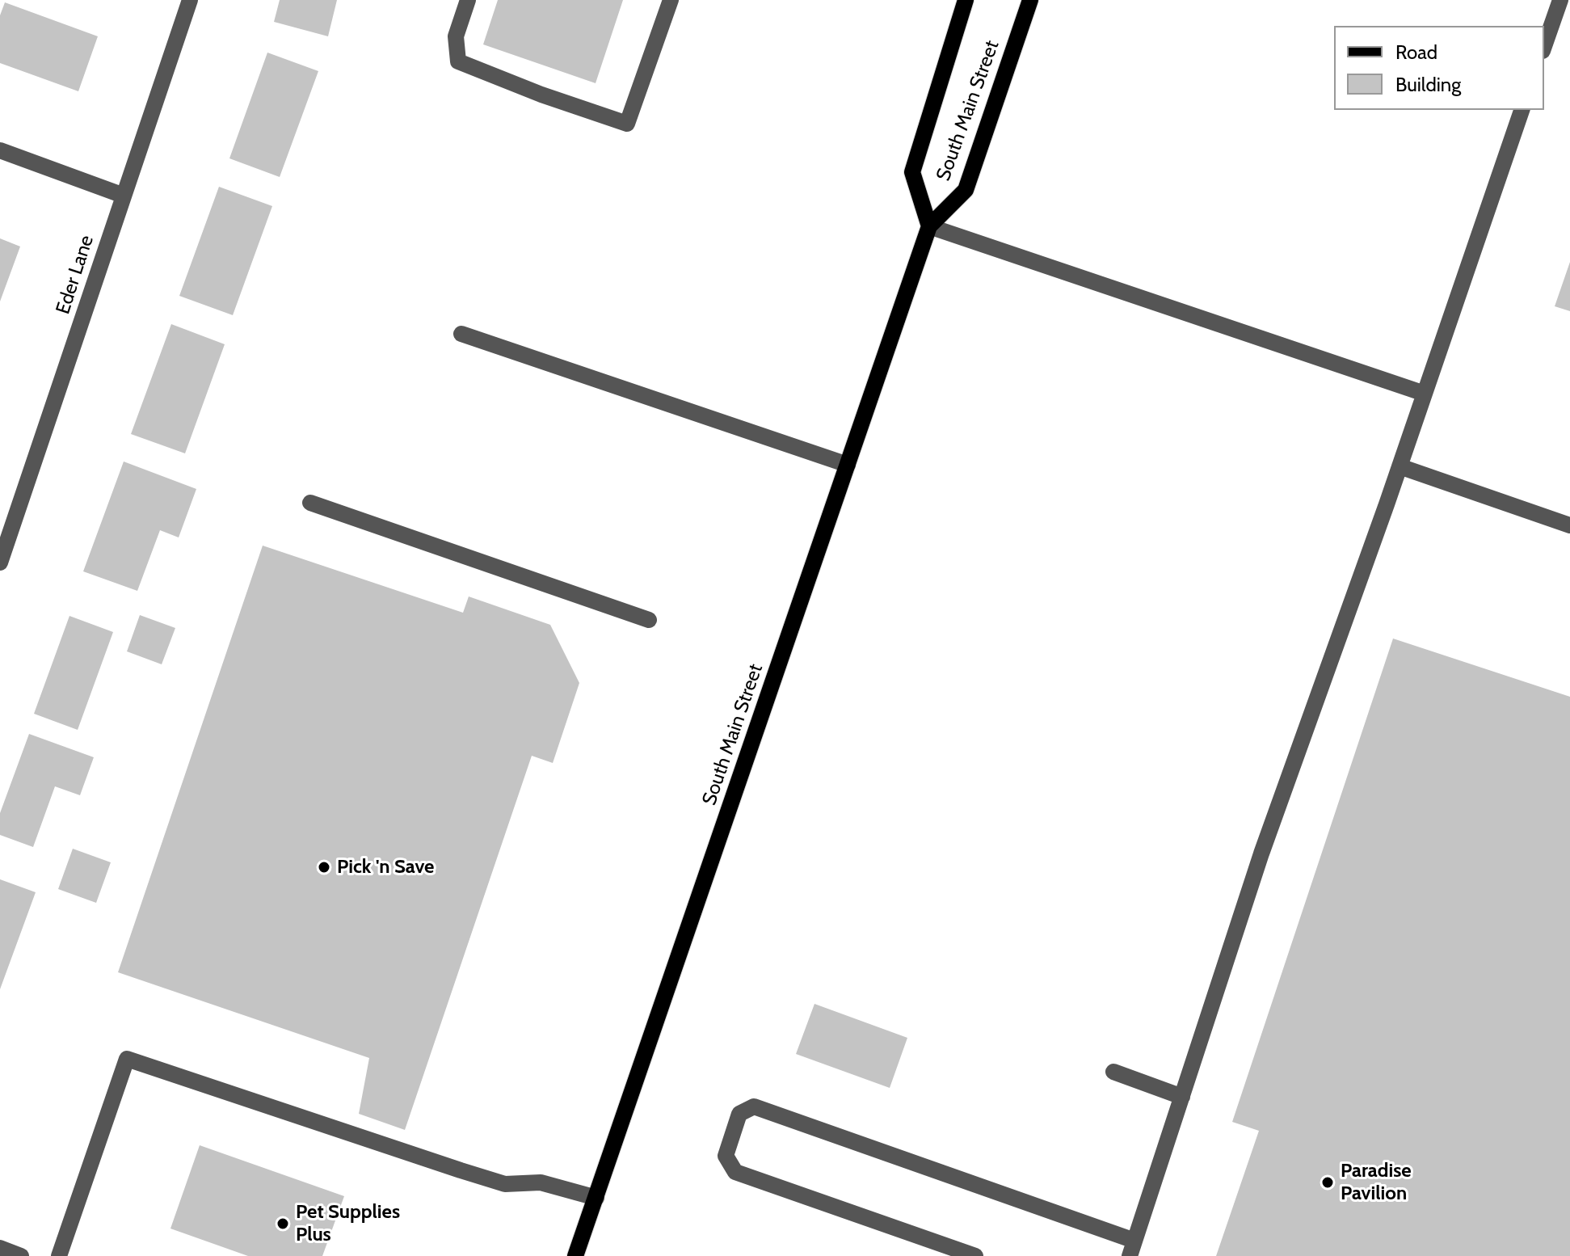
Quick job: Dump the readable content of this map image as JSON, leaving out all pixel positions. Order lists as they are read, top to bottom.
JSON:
{
  "streets": {
    "main road": ["South Main Street"],
    "street": ["Eder Lane"]
  },
  "places": ["Pick 'n Save", "Paradise Pavilion", "Pet Supplies Plus"],
  "legend": ["Road", "Building"]
}
